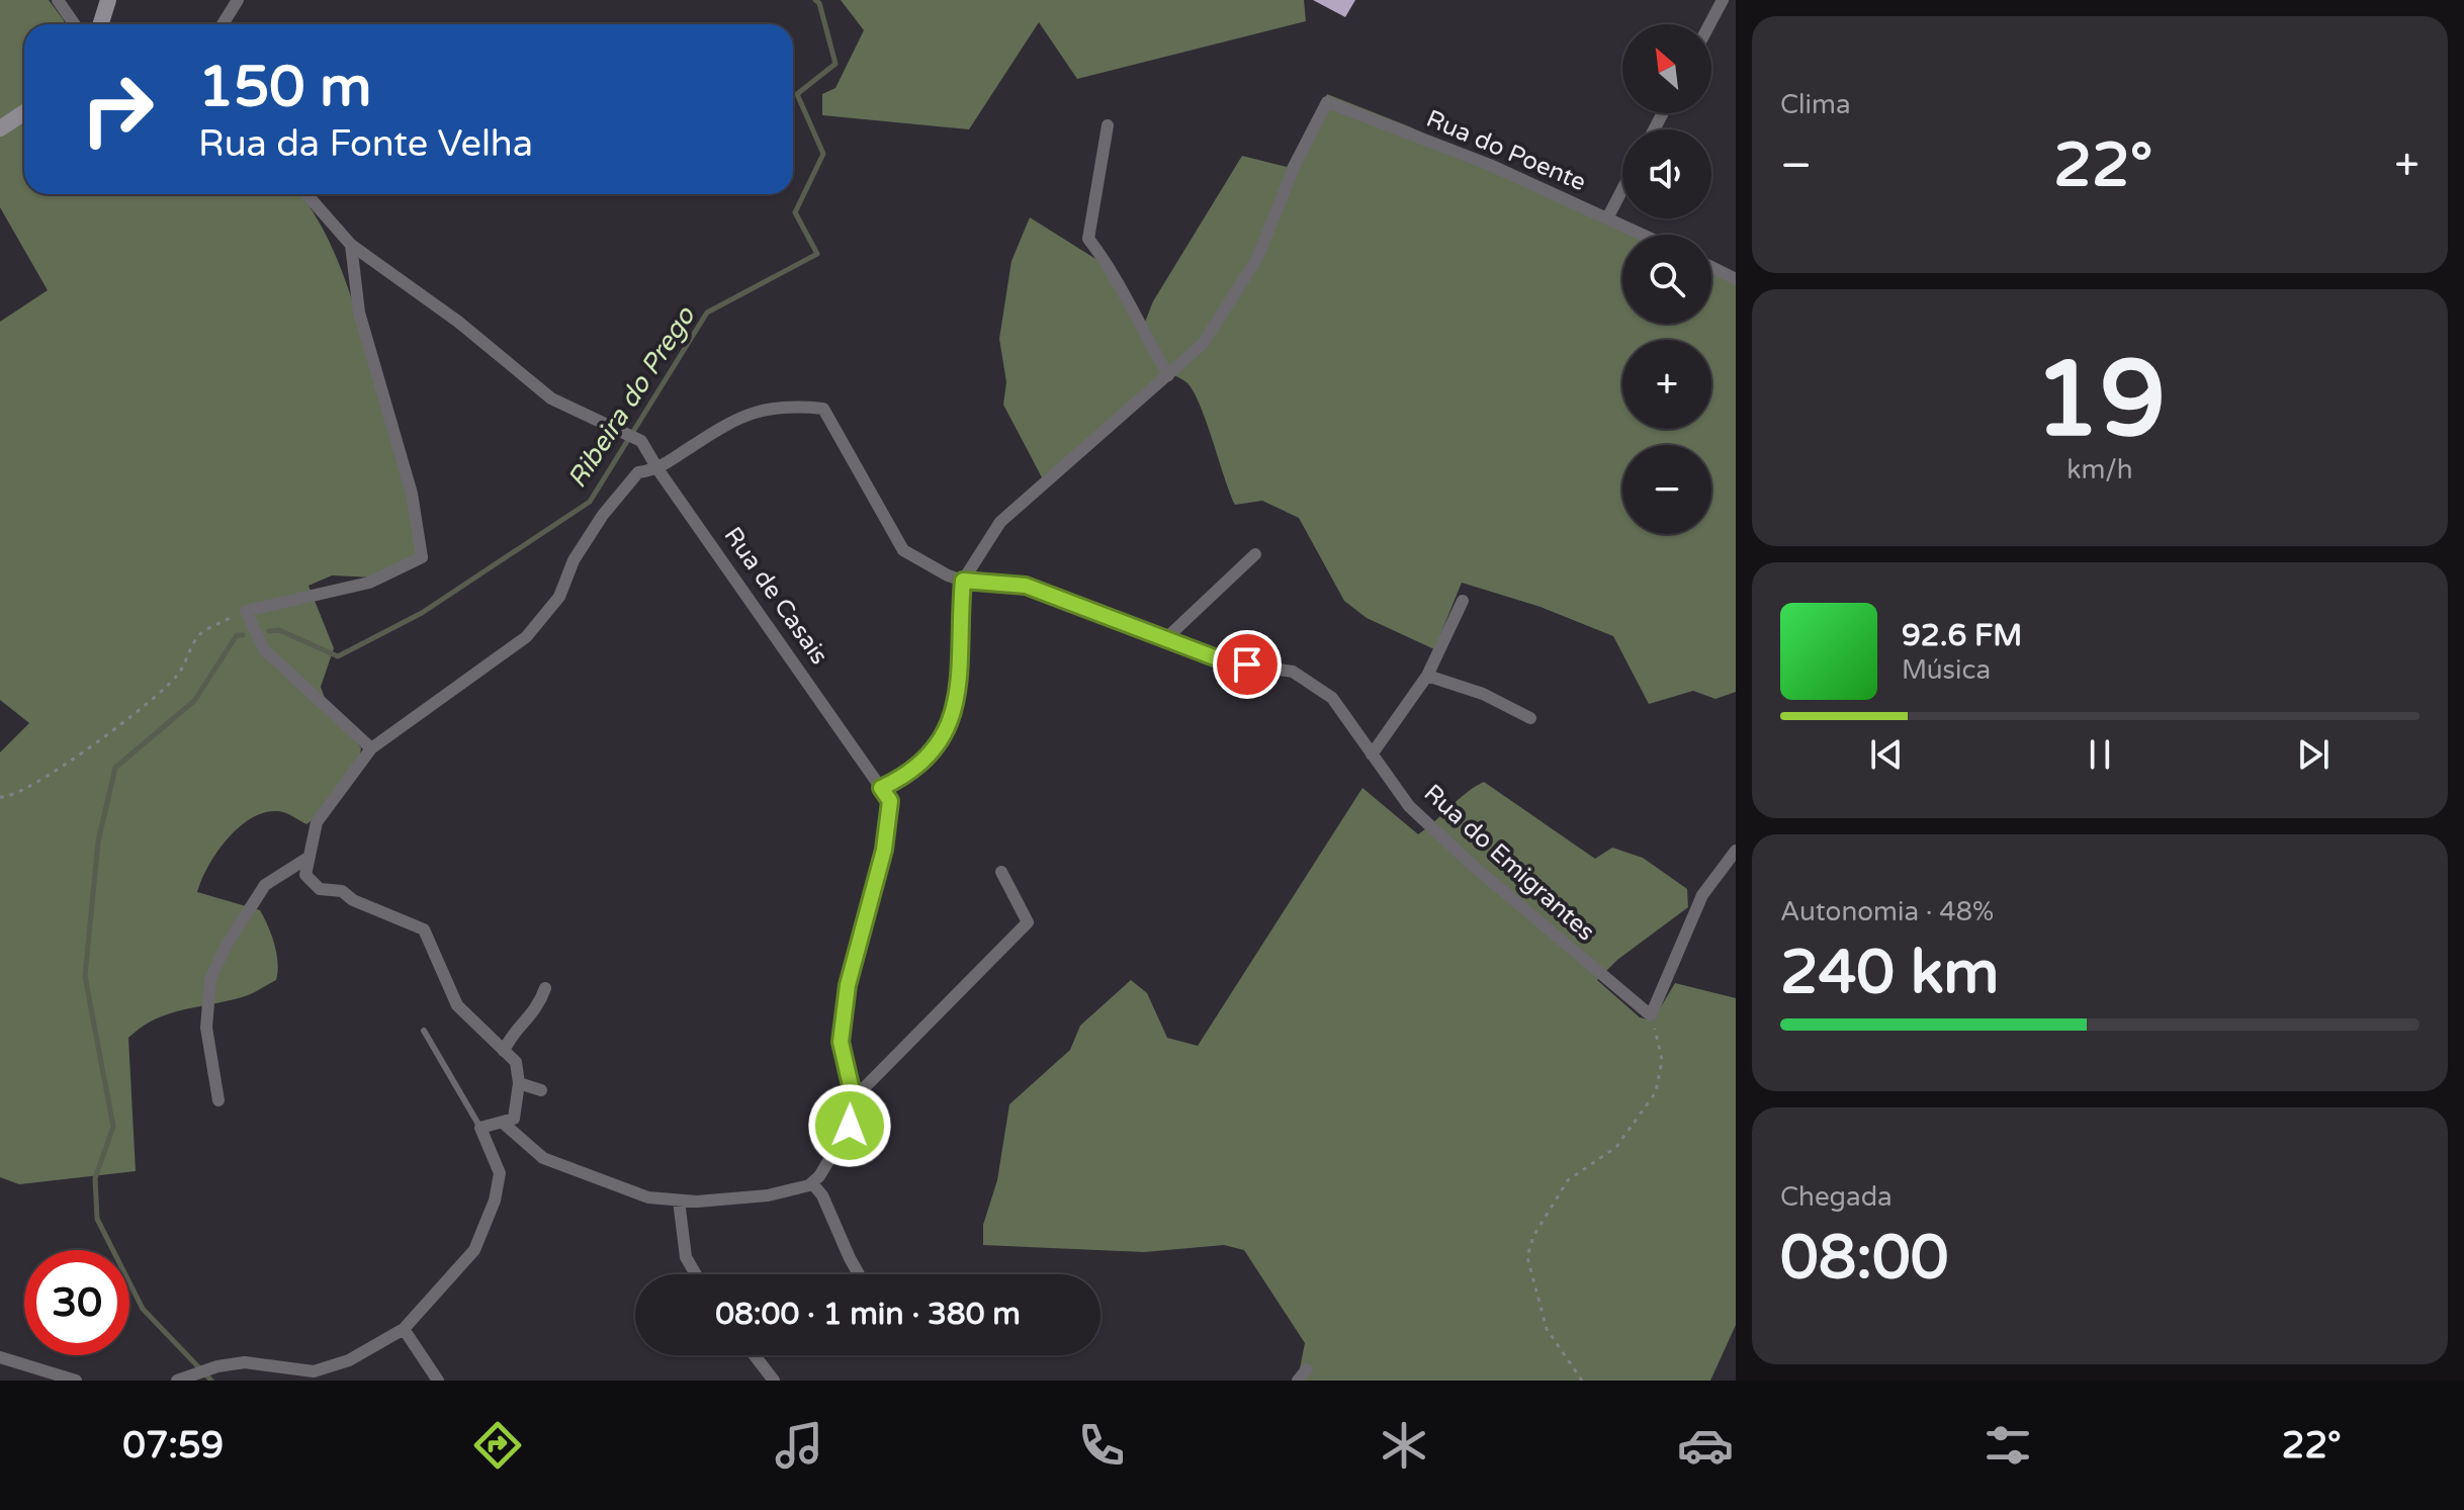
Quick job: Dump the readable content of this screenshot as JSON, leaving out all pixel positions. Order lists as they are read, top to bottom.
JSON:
{
  "streets": {
    "street": ["Rua do Poente", "Rua de Casais", "Rua do Emigrantes"]
  },
  "water": ["Ribeira do Prego"],
  "north": "top left",
  "page": {
    "tile": [
      "Clima",
      ["19", "km/h"],
      ["Autonomia · 48%", "240 km"],
      ["Chegada", "08:00"]
    ],
    "map_buttons": ["+", "−"],
    "turn": ["150 m", "Rua da Fonte Velha"],
    "heat": ["−", "22°", "+"],
    "song": ["92.6 FM", "Música"],
    "limit": "30",
    "trip": "08:00 · 1 min · 380 m",
    "tabs": ["07:59", "22°"]
  }
}
